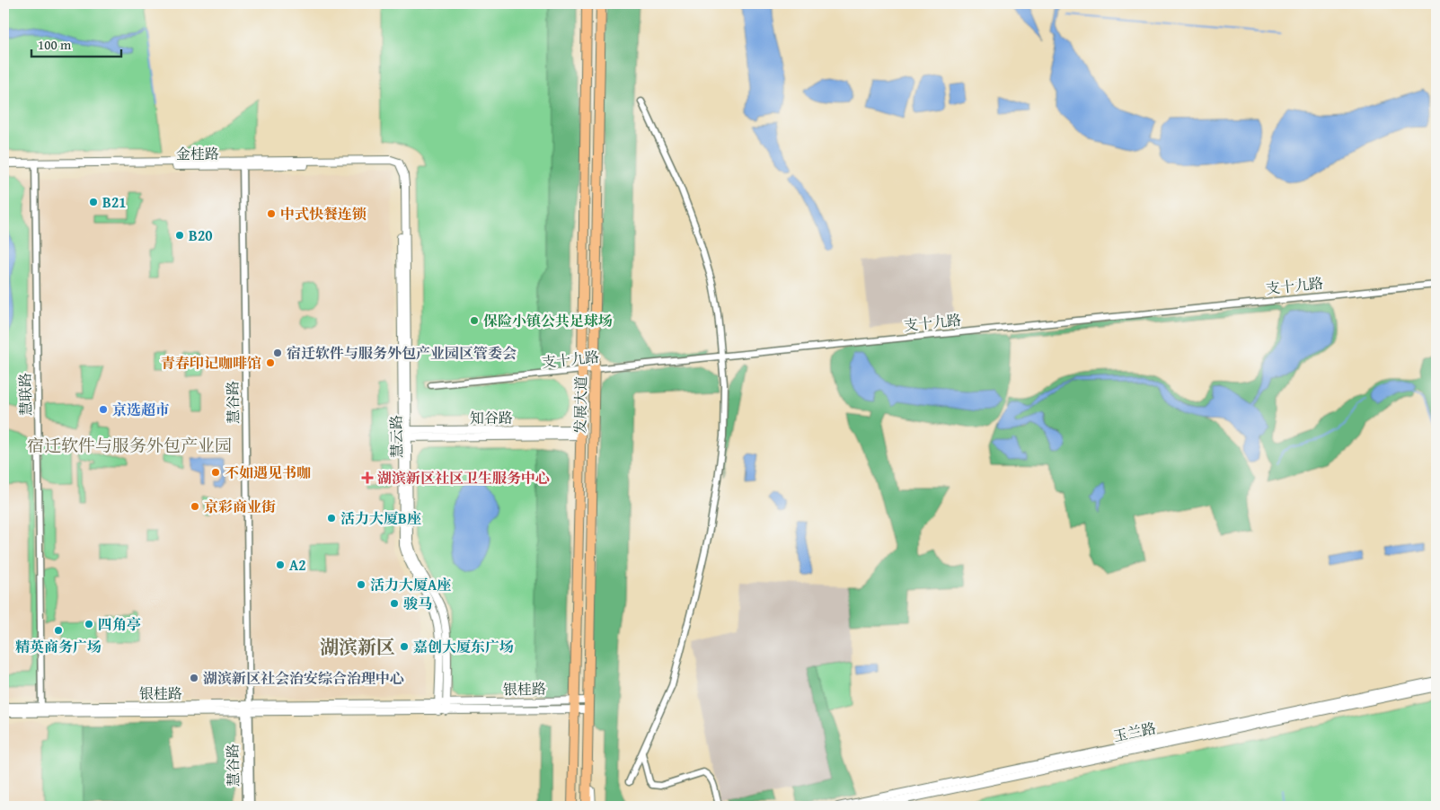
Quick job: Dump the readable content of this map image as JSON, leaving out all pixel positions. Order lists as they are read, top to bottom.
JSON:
{
  "streets": {
    "main road": ["发展大道"],
    "street": [
      "金桂路",
      "支十九路",
      "慧联路",
      "慧谷路",
      "知谷路",
      "慧云路",
      "银桂路",
      "玉兰路"
    ]
  },
  "crossings": [
    ["金桂路", "慧联路"],
    ["金桂路", "慧谷路"],
    ["金桂路", "慧云路"],
    ["支十九路", "发展大道"],
    ["慧联路", "银桂路"],
    ["慧谷路", "银桂路"],
    ["发展大道", "知谷路"],
    ["发展大道", "银桂路"],
    ["知谷路", "慧云路"],
    ["慧云路", "银桂路"]
  ],
  "districts": ["宿迁软件与服务外包产业园", "湖滨新区"],
  "places": {
    "other": [
      "B21",
      "中式快餐连锁",
      "B20",
      "保险小镇公共足球场",
      "宿迁软件与服务外包产业园区管委会",
      "青春印记咖啡馆",
      "京选超市",
      "不如遇见书咖",
      "京彩商业街",
      "活力大厦B座",
      "A2",
      "活力大厦A座",
      "骏马",
      "四角亭",
      "精英商务广场",
      "嘉创大厦东广场",
      "湖滨新区社会治安综合治理中心"
    ],
    "health": ["湖滨新区社区卫生服务中心"]
  },
  "scale_bar": "100 m"
}
